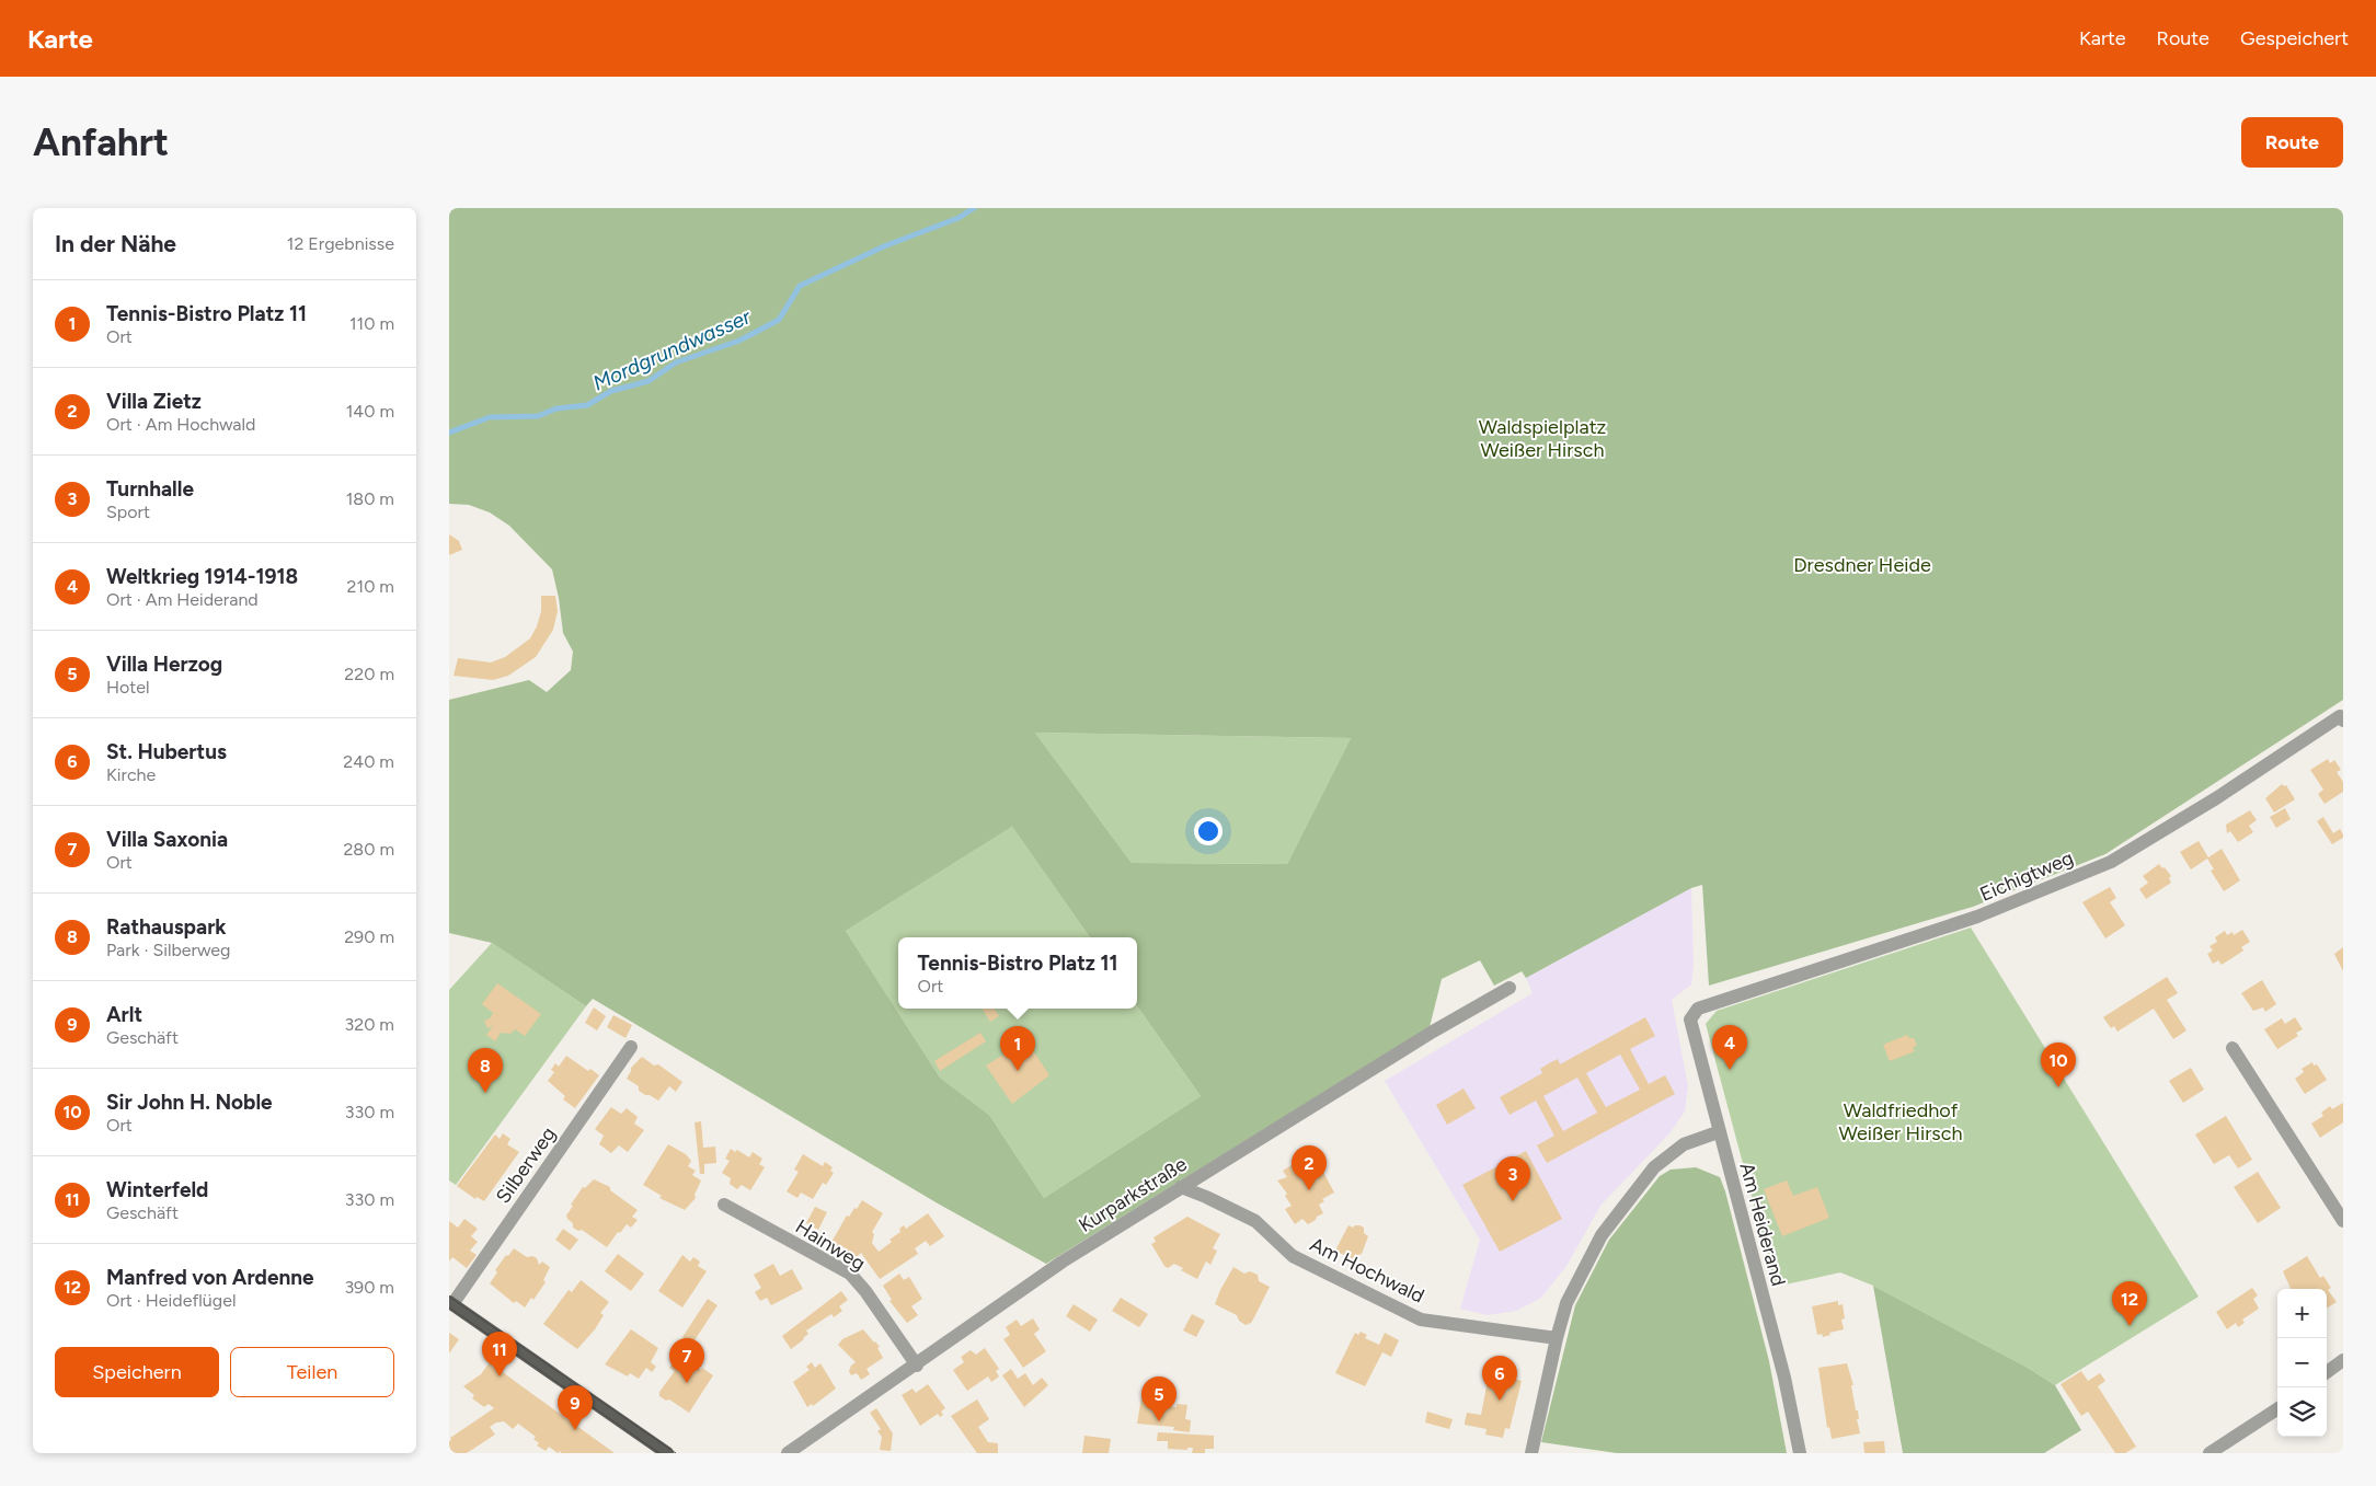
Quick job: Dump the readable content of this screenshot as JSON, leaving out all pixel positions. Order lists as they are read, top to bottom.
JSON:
{
  "streets": {
    "street": [
      "Eichigtweg",
      "Silberweg",
      "Kurparkstraße",
      "Am Heiderand",
      "Hainweg",
      "Am Hochwald"
    ]
  },
  "crossings": [
    ["Eichigtweg", "Am Heiderand"],
    ["Kurparkstraße", "Hainweg"],
    ["Kurparkstraße", "Am Hochwald"]
  ],
  "water": ["Mordgrundwasser"],
  "parks": ["Waldspielplatz Weißer Hirsch", "Dresdner Heide", "Waldfriedhof Weißer Hirsch"],
  "page": {
    "header": "Karte",
    "nav": ["Karte", "Route", "Gespeichert"],
    "buttons": [
      "Route",
      ["Speichern", "Teilen"]
    ],
    "title": "Anfahrt",
    "heading": ["In der Nähe", "12 Ergebnisse"],
    "list": [
      {
        "mark": "1",
        "name": "Tennis-Bistro Platz 11",
        "note": "Ort",
        "value": "110 m"
      },
      {
        "mark": "2",
        "name": "Villa Zietz",
        "note": "Ort · Am Hochwald",
        "value": "140 m"
      },
      {
        "mark": "3",
        "name": "Turnhalle",
        "note": "Sport",
        "value": "180 m"
      },
      {
        "mark": "4",
        "name": "Weltkrieg 1914-1918",
        "note": "Ort · Am Heiderand",
        "value": "210 m"
      },
      {
        "mark": "5",
        "name": "Villa Herzog",
        "note": "Hotel",
        "value": "220 m"
      },
      {
        "mark": "6",
        "name": "St. Hubertus",
        "note": "Kirche",
        "value": "240 m"
      },
      {
        "mark": "7",
        "name": "Villa Saxonia",
        "note": "Ort",
        "value": "280 m"
      },
      {
        "mark": "8",
        "name": "Rathauspark",
        "note": "Park · Silberweg",
        "value": "290 m"
      },
      {
        "mark": "9",
        "name": "Arlt",
        "note": "Geschäft",
        "value": "320 m"
      },
      {
        "mark": "10",
        "name": "Sir John H. Noble",
        "note": "Ort",
        "value": "330 m"
      },
      {
        "mark": "11",
        "name": "Winterfeld",
        "note": "Geschäft",
        "value": "330 m"
      },
      {
        "mark": "12",
        "name": "Manfred von Ardenne",
        "note": "Ort · Heideflügel",
        "value": "390 m"
      }
    ],
    "popup": ["Tennis-Bistro Platz 11", "Ort"],
    "pins": [
      "4",
      "1",
      "10",
      "8",
      "2",
      "3",
      "12",
      "11",
      "7",
      "6",
      "5",
      "9"
    ],
    "map_buttons": ["+", "−"]
  }
}
